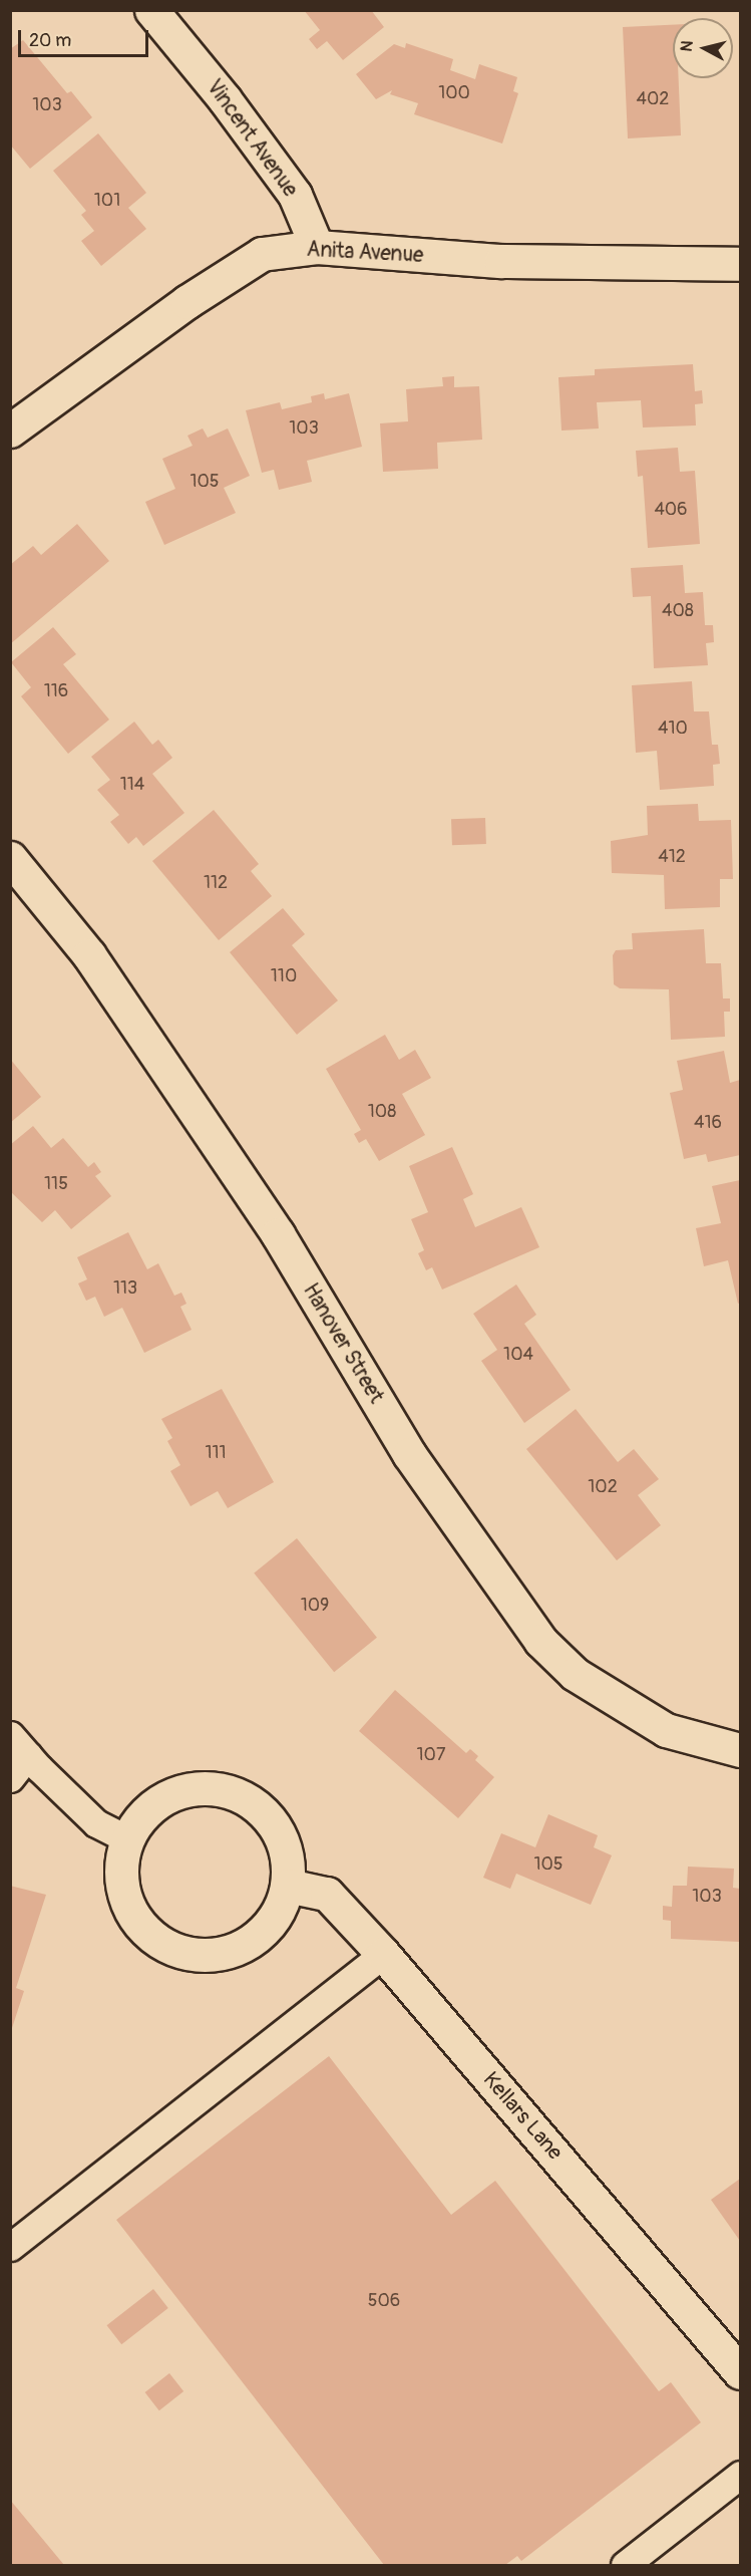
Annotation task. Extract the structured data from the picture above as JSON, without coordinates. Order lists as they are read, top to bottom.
{
  "streets": {
    "street": [
      "Vincent Avenue",
      "Anita Avenue",
      "Hanover Street",
      "Kellars Lane"
    ]
  },
  "crossings": [
    ["Vincent Avenue", "Anita Avenue"]
  ],
  "house_numbers": [
    "100",
    "402",
    "103",
    "101",
    "103",
    "105",
    "406",
    "408",
    "116",
    "410",
    "114",
    "412",
    "112",
    "110",
    "108",
    "416",
    "115",
    "113",
    "104",
    "111",
    "102",
    "109",
    "107",
    "105",
    "103",
    "506"
  ],
  "scale_bar": "20 m",
  "north": "left"
}
